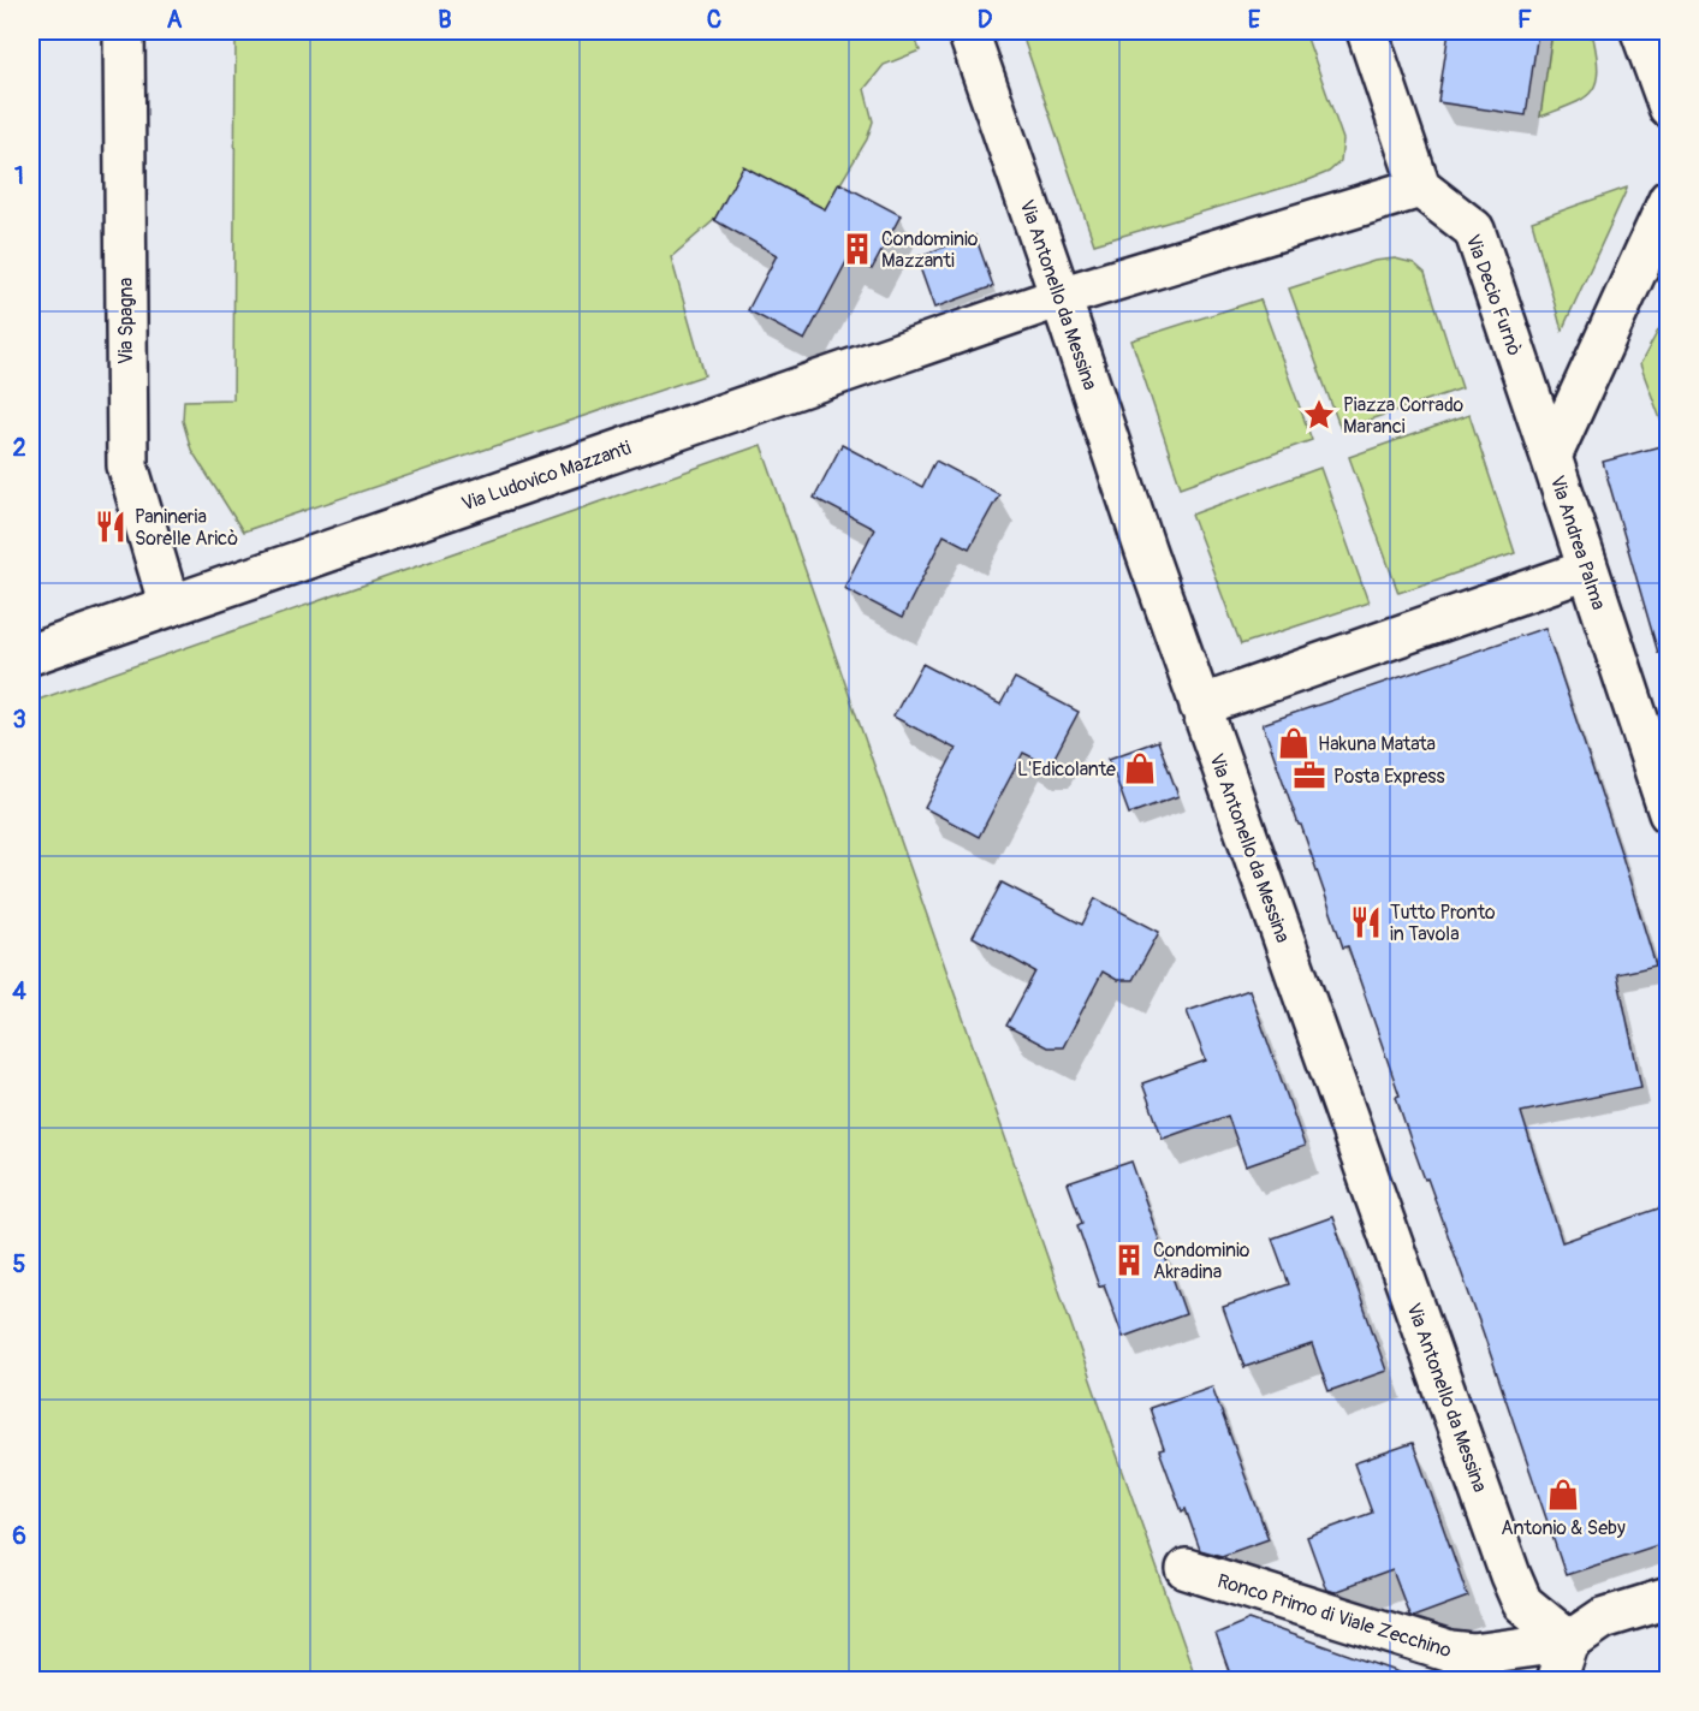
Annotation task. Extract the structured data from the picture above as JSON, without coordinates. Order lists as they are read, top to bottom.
{
  "streets": {
    "street": [
      "Via Antonello da Messina",
      "Via Decio Furnò",
      "Via Spagna",
      "Via Ludovico Mazzanti",
      "Via Andrea Palma",
      "Ronco Primo di Viale Zecchino"
    ]
  },
  "crossings": [
    ["Via Antonello da Messina", "Via Ludovico Mazzanti"],
    ["Via Antonello da Messina", "Ronco Primo di Viale Zecchino"],
    ["Via Decio Furnò", "Via Ludovico Mazzanti"],
    ["Via Decio Furnò", "Via Andrea Palma"],
    ["Via Spagna", "Via Ludovico Mazzanti"]
  ],
  "places": {
    "building": ["Condominio Mazzanti", "Condominio Akradina"],
    "place": ["Piazza Corrado Maranci"],
    "restaurant": ["Panineria Sorelle Aricò", "Tutto Pronto in Tavola"],
    "shop": ["Hakuna Matata", "L'Edicolante", "Antonio & Seby"],
    "office": ["Posta Express"]
  },
  "grid": {
    "columns": [
      "A",
      "B",
      "C",
      "D",
      "E",
      "F"
    ],
    "rows": [
      "1",
      "2",
      "3",
      "4",
      "5",
      "6"
    ]
  }
}
